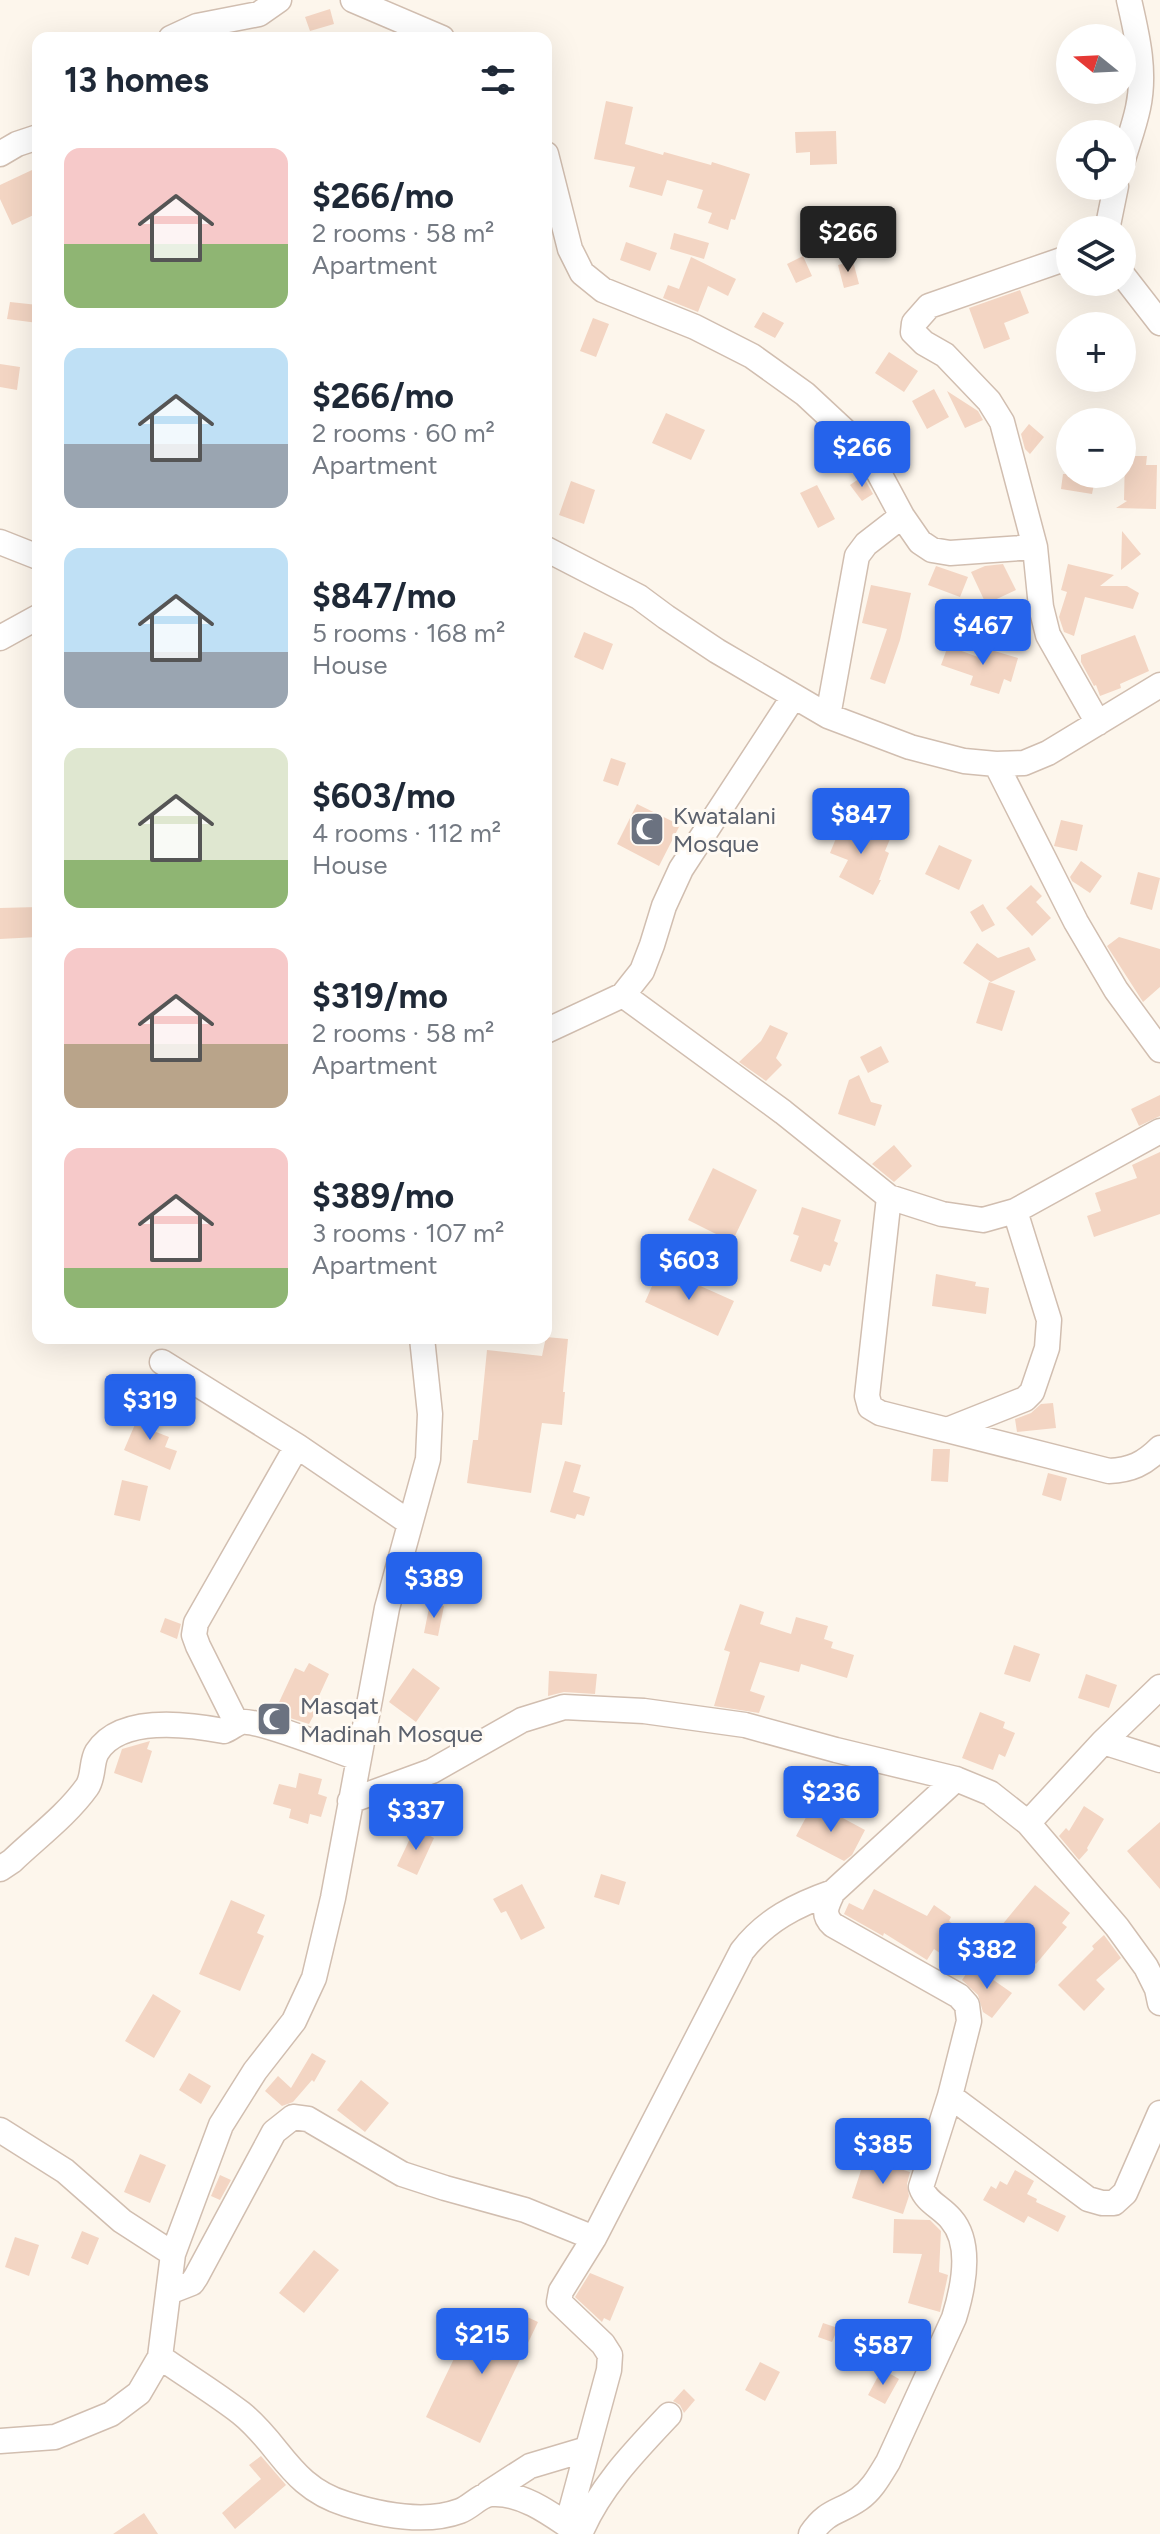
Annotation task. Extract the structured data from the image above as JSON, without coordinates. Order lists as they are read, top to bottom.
{
  "places": {
    "mosque": ["Kwatalani Mosque", "Masqat Madinah Mosque"]
  },
  "north": "left",
  "page": {
    "map_buttons": ["+", "−"],
    "heading": "13 homes",
    "list": [
      {
        "name": "$266/mo",
        "note": "2 rooms · 58 m² · Apartment"
      },
      {
        "name": "$266/mo",
        "note": "2 rooms · 60 m² · Apartment"
      },
      {
        "name": "$847/mo",
        "note": "5 rooms · 168 m² · House"
      },
      {
        "name": "$603/mo",
        "note": "4 rooms · 112 m² · House"
      },
      {
        "name": "$319/mo",
        "note": "2 rooms · 58 m² · Apartment"
      },
      {
        "name": "$389/mo",
        "note": "3 rooms · 107 m² · Apartment"
      }
    ],
    "price": [
      "$266",
      "$266",
      "$467",
      "$847",
      "$603",
      "$319",
      "$389",
      "$236",
      "$337",
      "$382",
      "$385",
      "$215",
      "$587"
    ]
  }
}
